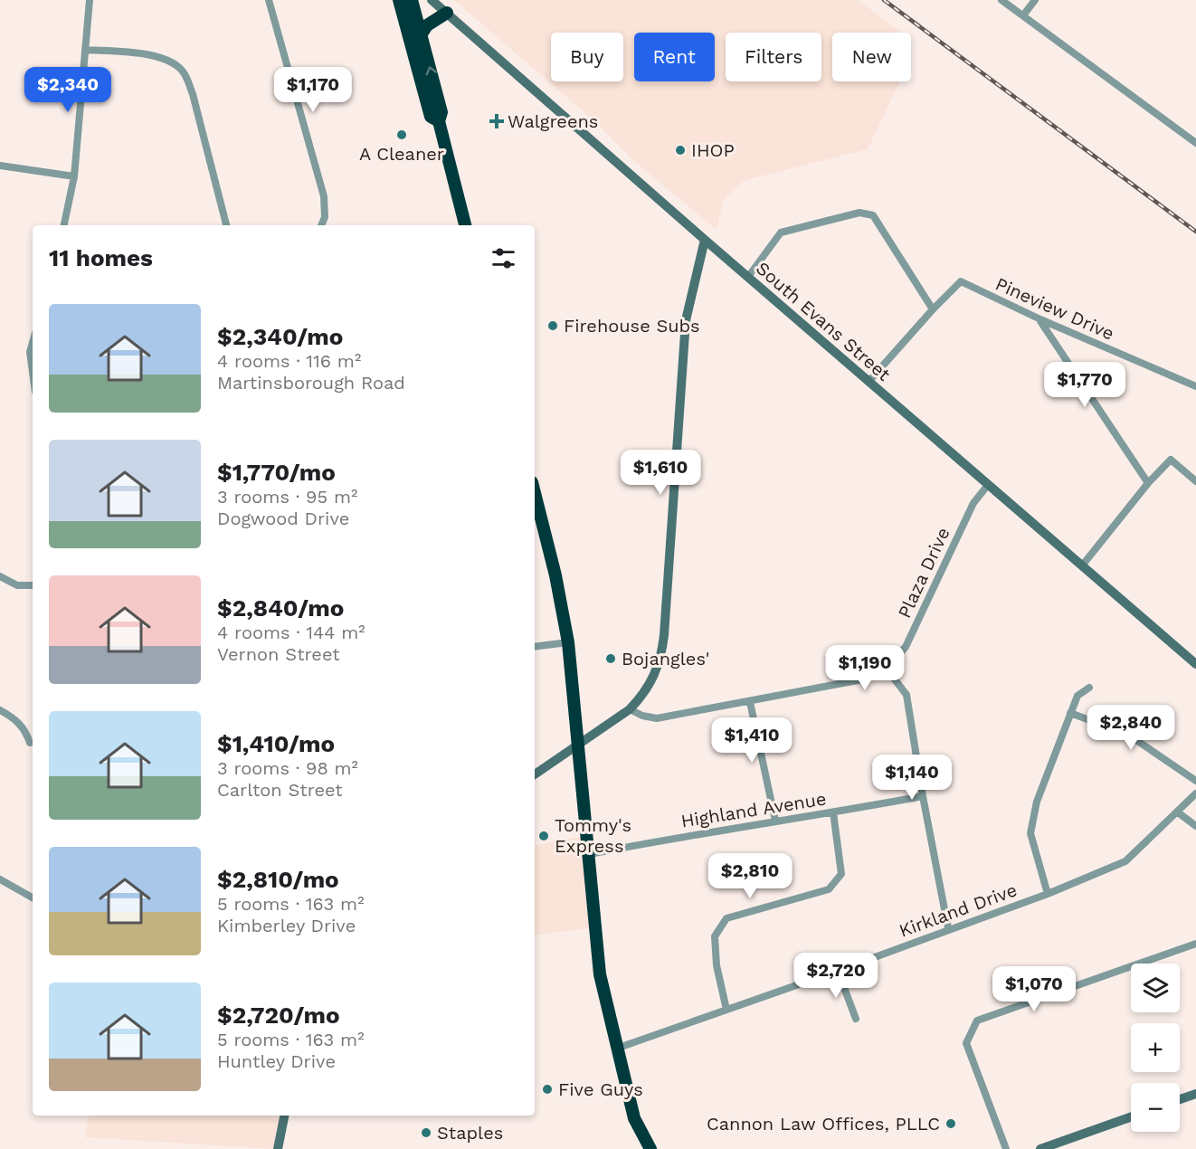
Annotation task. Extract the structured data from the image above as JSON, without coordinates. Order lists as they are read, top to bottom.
{
  "streets": {
    "main road": ["South Evans Street"],
    "street": [
      "Pineview Drive",
      "Plaza Drive",
      "Highland Avenue",
      "Kirkland Drive"
    ]
  },
  "crossings": [
    ["South Evans Street", "Plaza Drive"]
  ],
  "places": {
    "health": ["Walgreens"],
    "other": [
      "A Cleaner",
      "IHOP",
      "Firehouse Subs",
      "Bojangles'",
      "Tommy's Express",
      "Five Guys",
      "Cannon Law Offices, PLLC",
      "Staples"
    ]
  },
  "page": {
    "chip": [
      "Buy",
      "Rent",
      "Filters",
      "New"
    ],
    "price": [
      "$2,340",
      "$1,170",
      "$1,770",
      "$1,610",
      "$1,190",
      "$2,840",
      "$1,410",
      "$1,140",
      "$2,810",
      "$2,720",
      "$1,070"
    ],
    "heading": "11 homes",
    "list": [
      {
        "name": "$2,340/mo",
        "note": "4 rooms · 116 m² · Martinsborough Road"
      },
      {
        "name": "$1,770/mo",
        "note": "3 rooms · 95 m² · Dogwood Drive"
      },
      {
        "name": "$2,840/mo",
        "note": "4 rooms · 144 m² · Vernon Street"
      },
      {
        "name": "$1,410/mo",
        "note": "3 rooms · 98 m² · Carlton Street"
      },
      {
        "name": "$2,810/mo",
        "note": "5 rooms · 163 m² · Kimberley Drive"
      },
      {
        "name": "$2,720/mo",
        "note": "5 rooms · 163 m² · Huntley Drive"
      }
    ],
    "map_buttons": ["+", "−"]
  }
}
